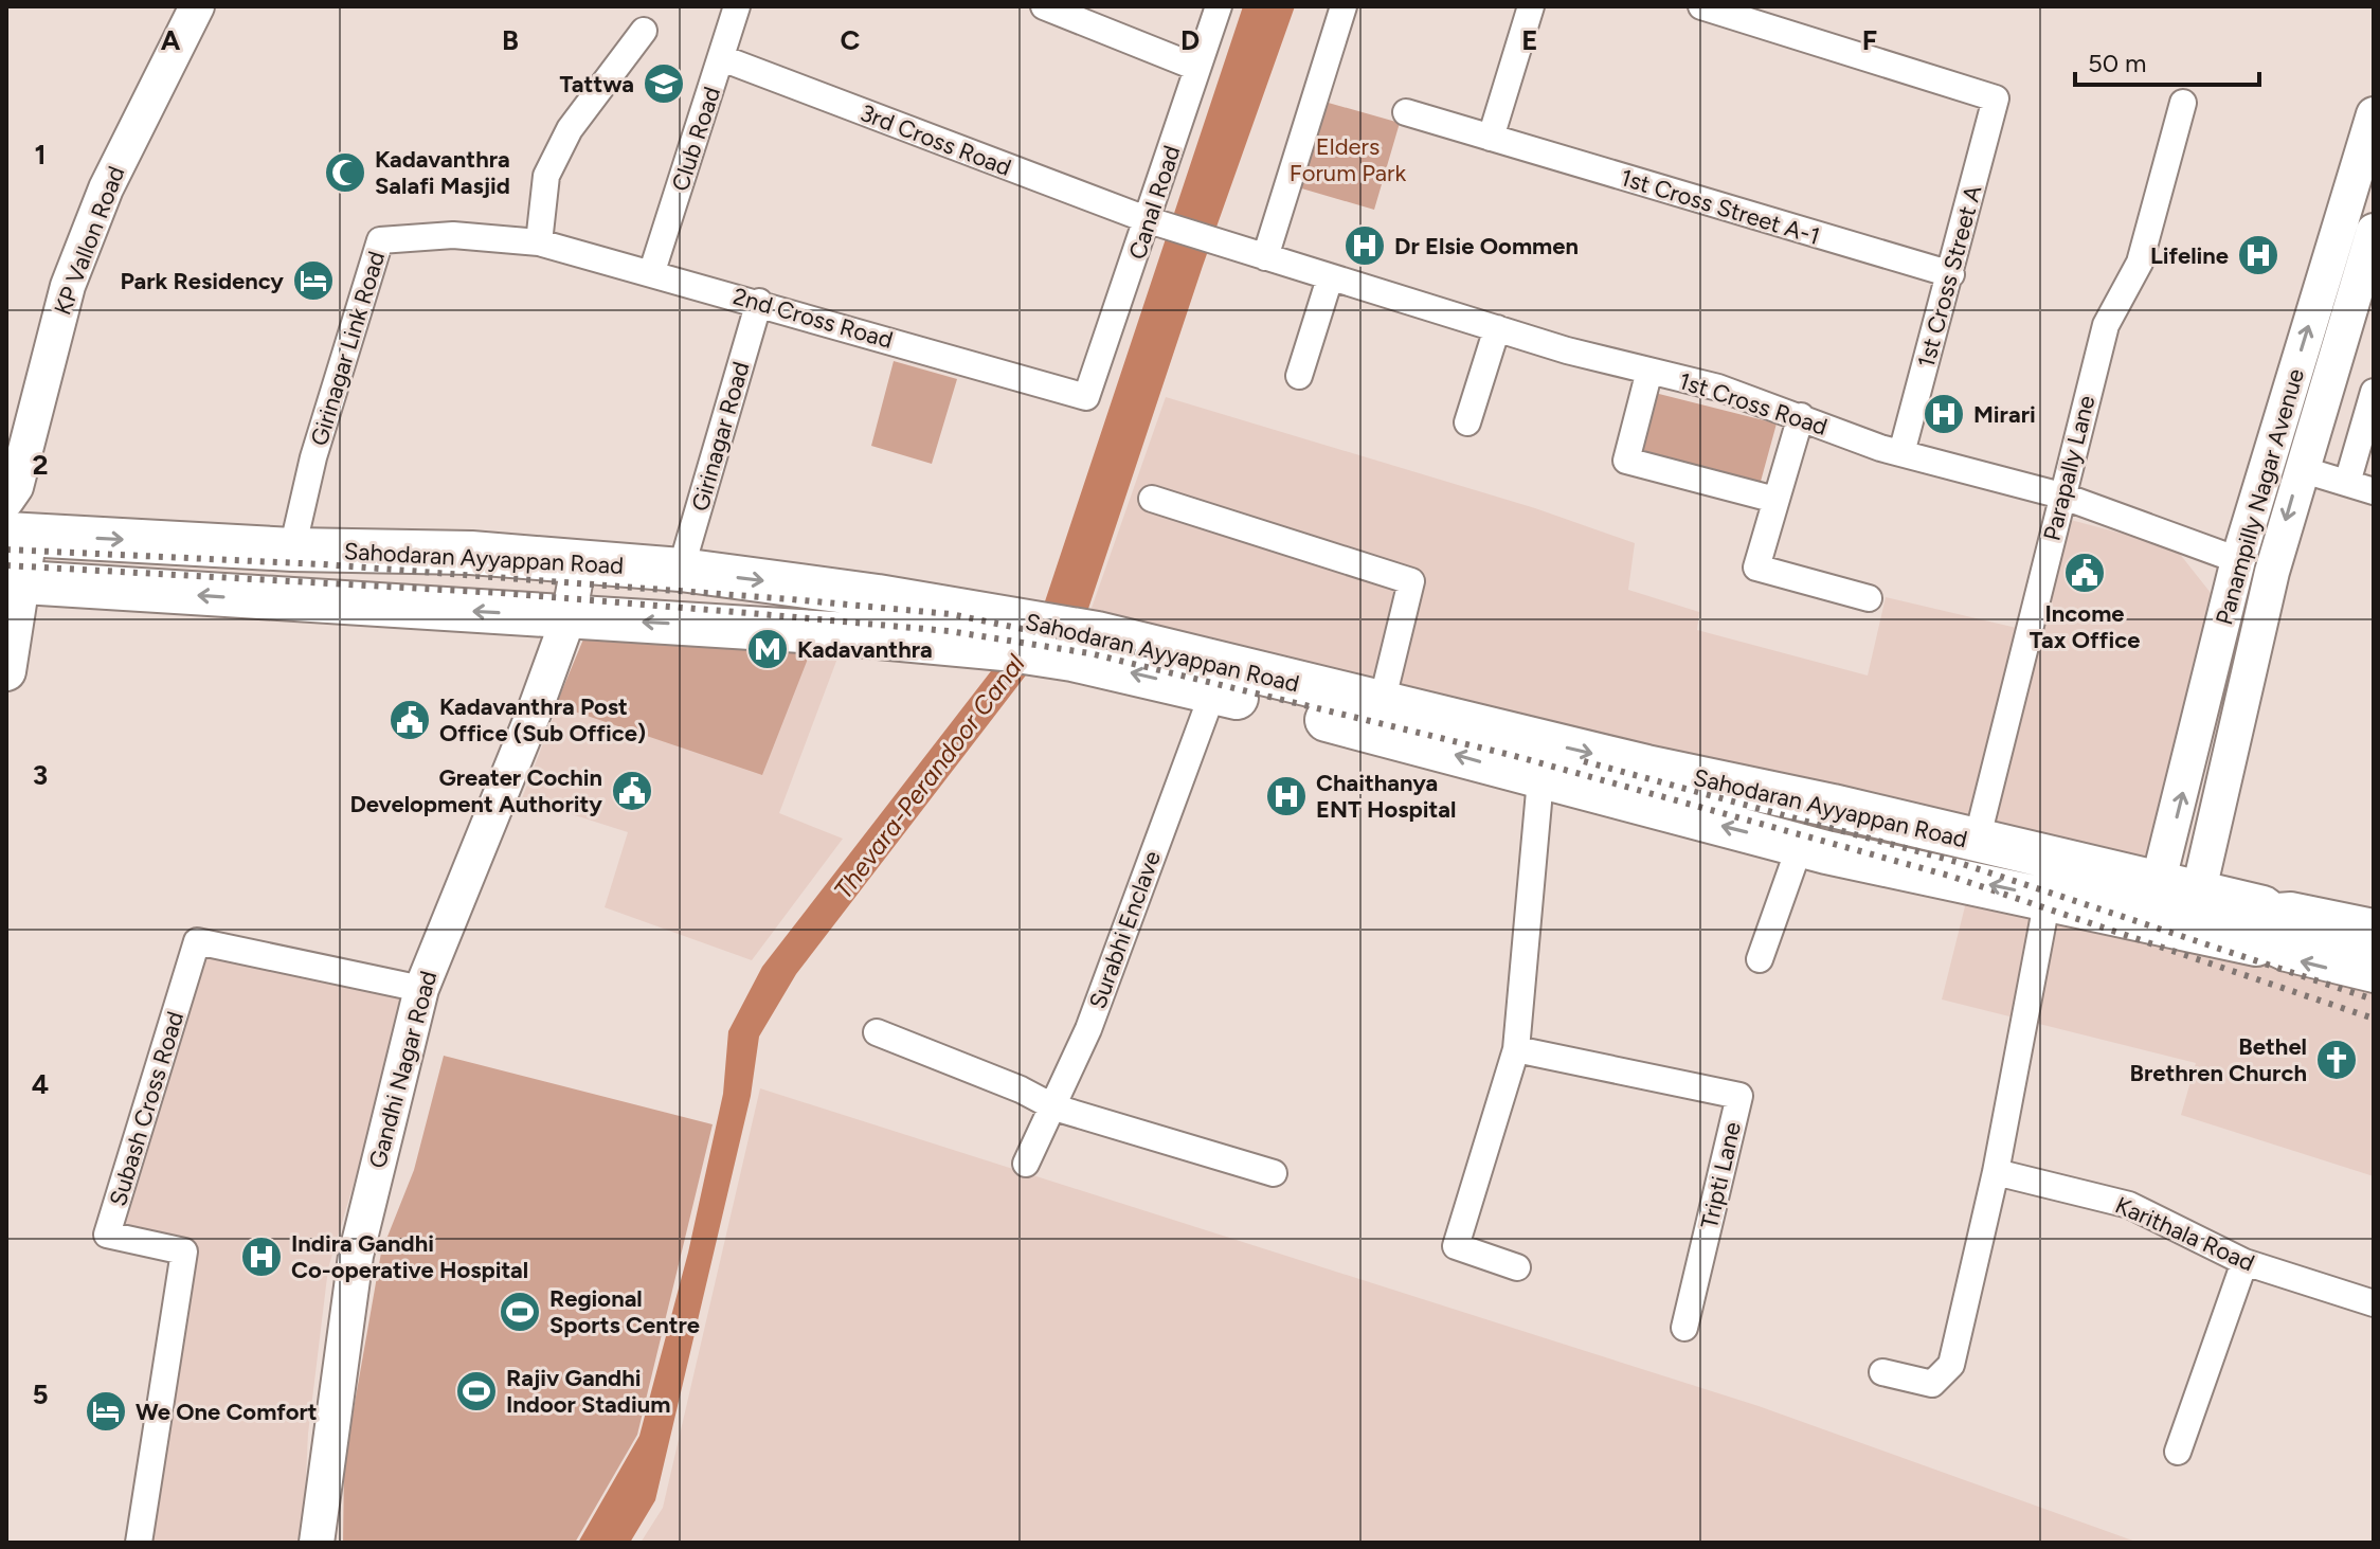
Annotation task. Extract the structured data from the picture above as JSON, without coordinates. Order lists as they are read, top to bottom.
{
  "streets": {
    "main road": ["Sahodaran Ayyappan Road"],
    "street": [
      "Club Road",
      "3rd Cross Road",
      "Canal Road",
      "1st Cross Street A-1",
      "KP Vallon Road",
      "1st Cross Street A",
      "2nd Cross Road",
      "Girinagar Link Road",
      "1st Cross Road",
      "Girinagar Road",
      "Parapally Lane",
      "Panampilly Nagar Avenue",
      "Surabhi Enclave",
      "Gandhi Nagar Road",
      "Subash Cross Road",
      "Tripti Lane",
      "Karithala Road"
    ]
  },
  "crossings": [
    ["Club Road", "3rd Cross Road"],
    ["Club Road", "2nd Cross Road"],
    ["3rd Cross Road", "Canal Road"],
    ["3rd Cross Road", "1st Cross Road"],
    ["Canal Road", "2nd Cross Road"],
    ["1st Cross Street A-1", "1st Cross Street A"],
    ["KP Vallon Road", "Sahodaran Ayyappan Road"],
    ["1st Cross Street A", "1st Cross Road"],
    ["2nd Cross Road", "Girinagar Link Road"],
    ["2nd Cross Road", "Girinagar Road"],
    ["Girinagar Link Road", "Sahodaran Ayyappan Road"],
    ["1st Cross Road", "Parapally Lane"],
    ["1st Cross Road", "Panampilly Nagar Avenue"],
    ["Girinagar Road", "Sahodaran Ayyappan Road"],
    ["Parapally Lane", "Sahodaran Ayyappan Road"],
    ["Panampilly Nagar Avenue", "Sahodaran Ayyappan Road"],
    ["Sahodaran Ayyappan Road", "Surabhi Enclave"],
    ["Sahodaran Ayyappan Road", "Gandhi Nagar Road"],
    ["Gandhi Nagar Road", "Subash Cross Road"]
  ],
  "water": ["Thevara-Perandoor Canal"],
  "parks": ["Elders Forum Park"],
  "places": {
    "school or university": ["Tattwa"],
    "mosque": ["Kadavanthra Salafi Masjid"],
    "hospital": [
      "Dr Elsie Oommen",
      "Lifeline",
      "Mirari",
      "Chaithanya ENT Hospital",
      "Indira Gandhi Co-operative Hospital"
    ],
    "hotel": ["Park Residency", "We One Comfort"],
    "public building": ["Income Tax Office", "Kadavanthra Post Office (Sub Office)", "Greater Cochin Development Authority"],
    "metro station": ["Kadavanthra"],
    "church": ["Bethel Brethren Church"],
    "sports": ["Regional Sports Centre", "Rajiv Gandhi Indoor Stadium"]
  },
  "scale_bar": "50 m",
  "grid": {
    "columns": [
      "A",
      "B",
      "C",
      "D",
      "E",
      "F"
    ],
    "rows": [
      "1",
      "2",
      "3",
      "4",
      "5"
    ]
  }
}
